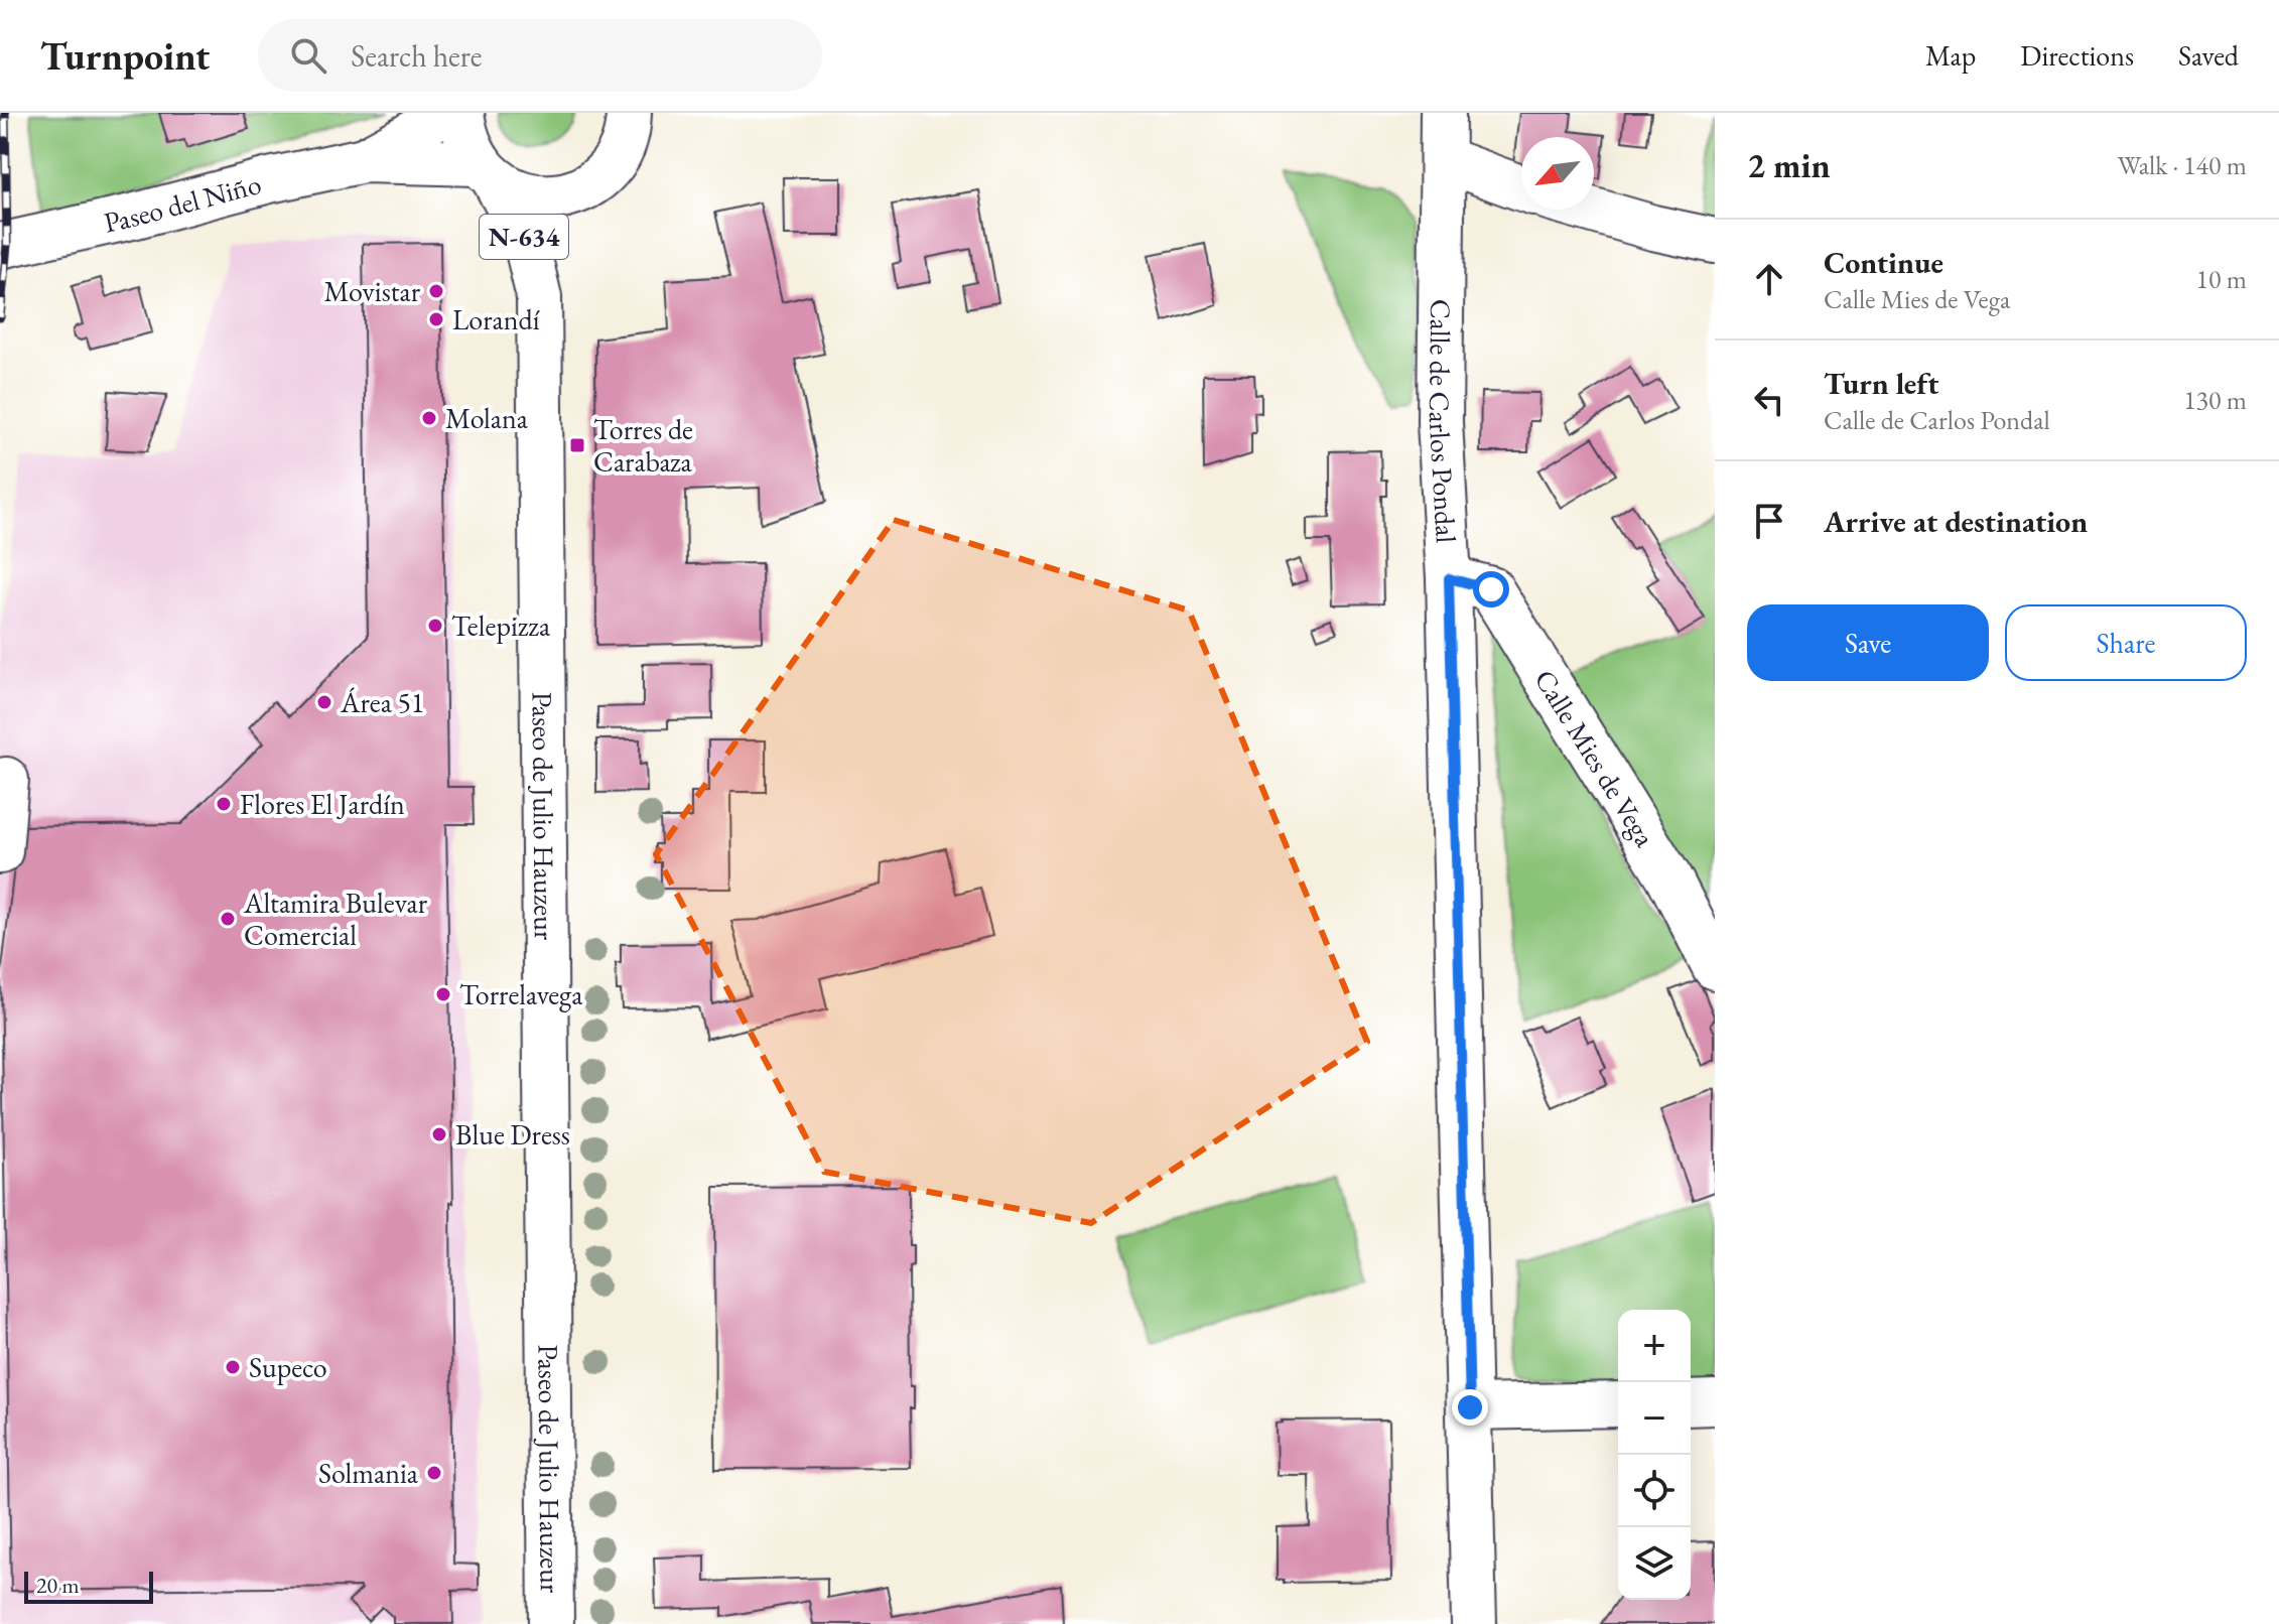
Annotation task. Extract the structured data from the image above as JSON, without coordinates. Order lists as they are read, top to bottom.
{
  "streets": {
    "main road": [
      "Paseo del Niño",
      "N-634",
      "Calle de Carlos Pondal",
      "Calle Mies de Vega",
      "Paseo de Julio Hauzeur"
    ]
  },
  "crossings": [
    ["Paseo del Niño", "N-634"],
    ["Paseo del Niño", "Paseo de Julio Hauzeur"],
    ["N-634", "Paseo de Julio Hauzeur"],
    ["Calle de Carlos Pondal", "Calle Mies de Vega"]
  ],
  "places": {
    "other": [
      "Movistar",
      "Lorandí",
      "Molana",
      "Telepizza",
      "Área 51",
      "Flores El Jardín",
      "Altamira Bulevar Comercial",
      "Torrelavega",
      "Blue Dress",
      "Supeco",
      "Solmania"
    ],
    "transit": ["Torres de Carabaza"]
  },
  "scale_bar": "20 m",
  "north": "bottom left",
  "page": {
    "header": "Turnpoint",
    "search": "Search here",
    "nav": ["Map", "Directions", "Saved"],
    "heading": ["2 min", "Walk · 140 m"],
    "list": [
      ["Continue", "Calle Mies de Vega", "10 m"],
      ["Turn left", "Calle de Carlos Pondal", "130 m"],
      "Arrive at destination"
    ],
    "buttons": ["Save", "Share"],
    "map_buttons": ["+", "−"],
    "scale": "20 m"
  }
}
